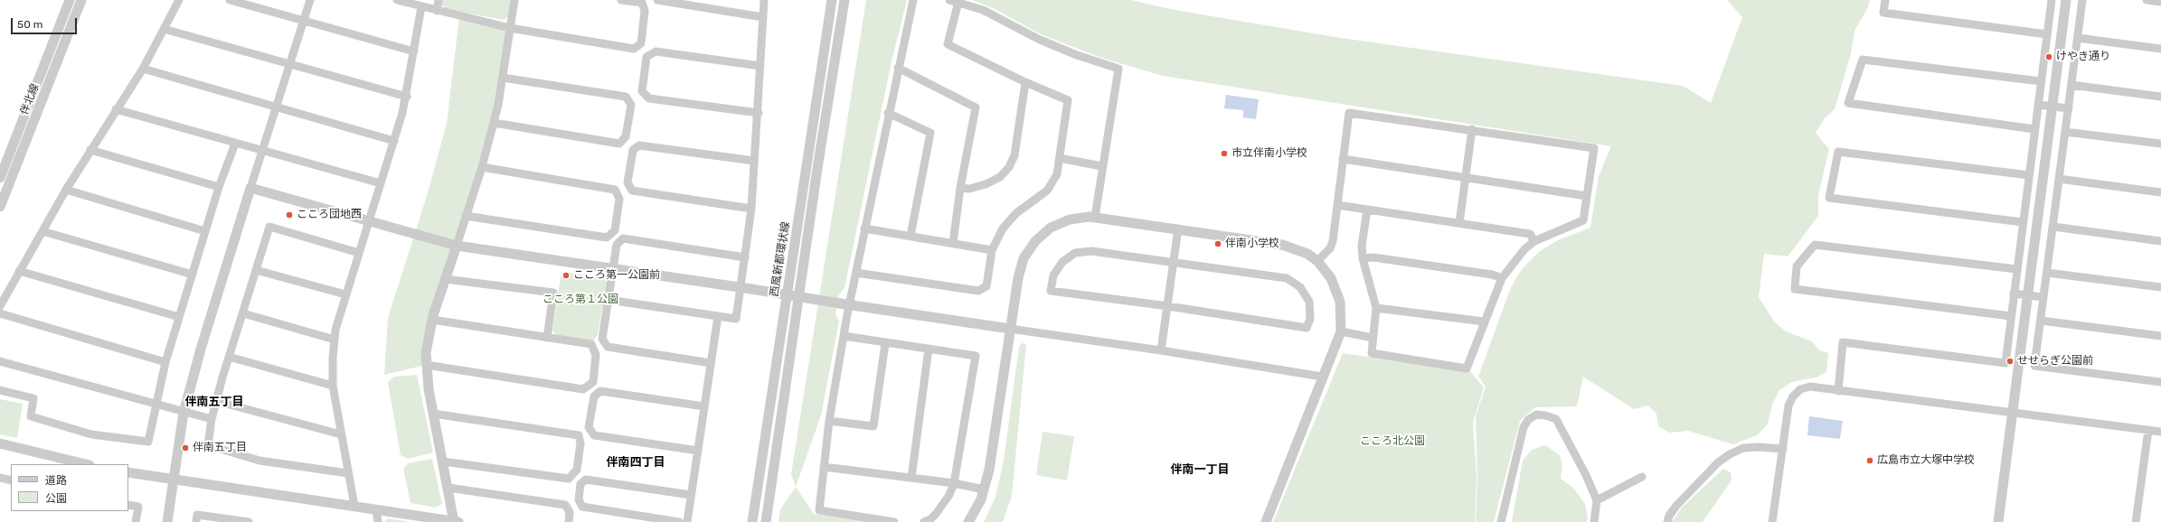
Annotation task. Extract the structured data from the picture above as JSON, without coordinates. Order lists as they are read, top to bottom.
{
  "streets": {
    "street": ["伴北線", "西風新都環状線"]
  },
  "districts": ["伴南五丁目", "伴南四丁目", "伴南一丁目"],
  "parks": ["こころ第１公園", "こころ北公園"],
  "places": [
    "けやき通り",
    "市立伴南小学校",
    "こころ団地西",
    "伴南小学校",
    "こころ第一公園前",
    "せせらぎ公園前",
    "伴南五丁目",
    "広島市立大塚中学校"
  ],
  "legend": ["道路", "公園"],
  "scale_bar": "50 m"
}
